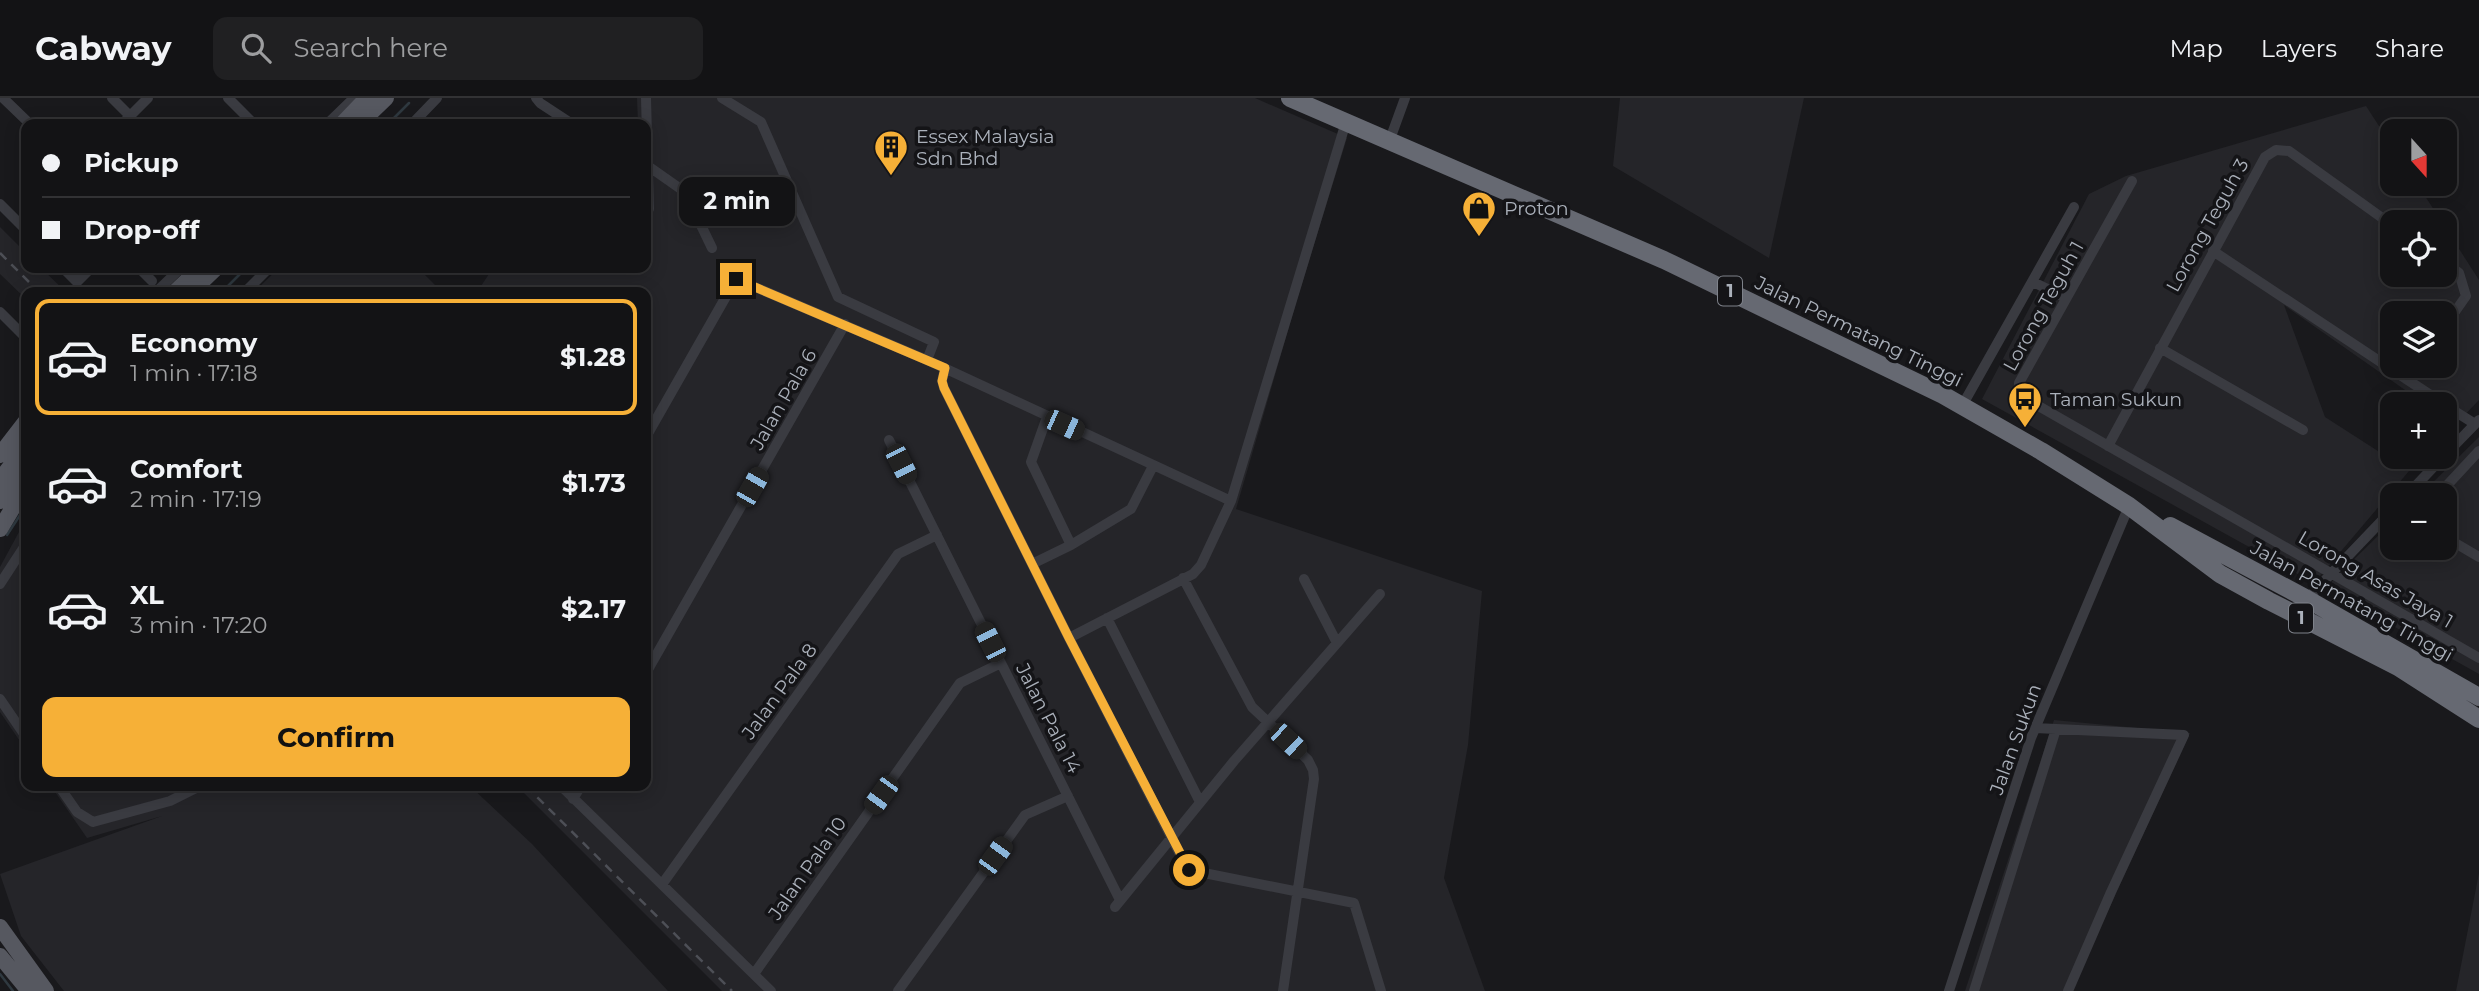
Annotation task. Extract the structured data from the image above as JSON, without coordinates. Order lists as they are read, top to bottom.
{
  "streets": {
    "highway": ["1", "Jalan Permatang Tinggi"],
    "street": [
      "Lorong Teguh 3",
      "Lorong Teguh 1",
      "Jalan Pala 6",
      "Lorong Asas Jaya 1",
      "Jalan Pala 8",
      "Jalan Pala 14",
      "Jalan Sukun",
      "Jalan Pala 10"
    ]
  },
  "crossings": [
    ["Lorong Teguh 3", "Lorong Teguh 1"],
    ["Lorong Teguh 1", "Lorong Asas Jaya 1"],
    ["Jalan Permatang Tinggi", "Jalan Sukun"],
    ["Jalan Pala 8", "Jalan Pala 14"],
    ["Jalan Pala 14", "Jalan Pala 10"]
  ],
  "places": {
    "building": ["Essex Malaysia Sdn Bhd"],
    "shop": ["Proton"],
    "bus stop": ["Taman Sukun"]
  },
  "north": "bottom",
  "page": {
    "header": "Cabway",
    "search": "Search here",
    "nav": ["Map", "Layers", "Share"],
    "map_buttons": ["+", "−"],
    "banner": ["Pickup", "Drop-off"],
    "bubble": "2 min",
    "list": [
      {
        "name": "Economy",
        "note": "1 min · 17:18",
        "value": "$1.28"
      },
      {
        "name": "Comfort",
        "note": "2 min · 17:19",
        "value": "$1.73"
      },
      {
        "name": "XL",
        "note": "3 min · 17:20",
        "value": "$2.17"
      }
    ],
    "buttons": "Confirm"
  }
}
